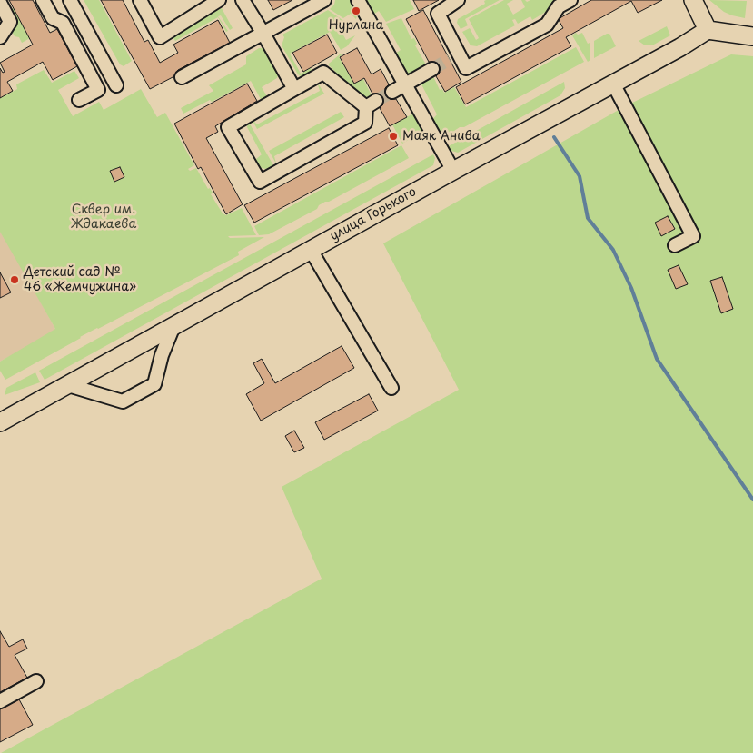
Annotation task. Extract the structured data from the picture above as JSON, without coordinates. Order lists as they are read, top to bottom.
{
  "streets": {
    "main road": ["улица Горького"]
  },
  "parks": ["Сквер им. Ждакаева"],
  "places": ["Нурлана", "Маяк Анива", "Детский сад № 46 «Жемчужина»"]
}
